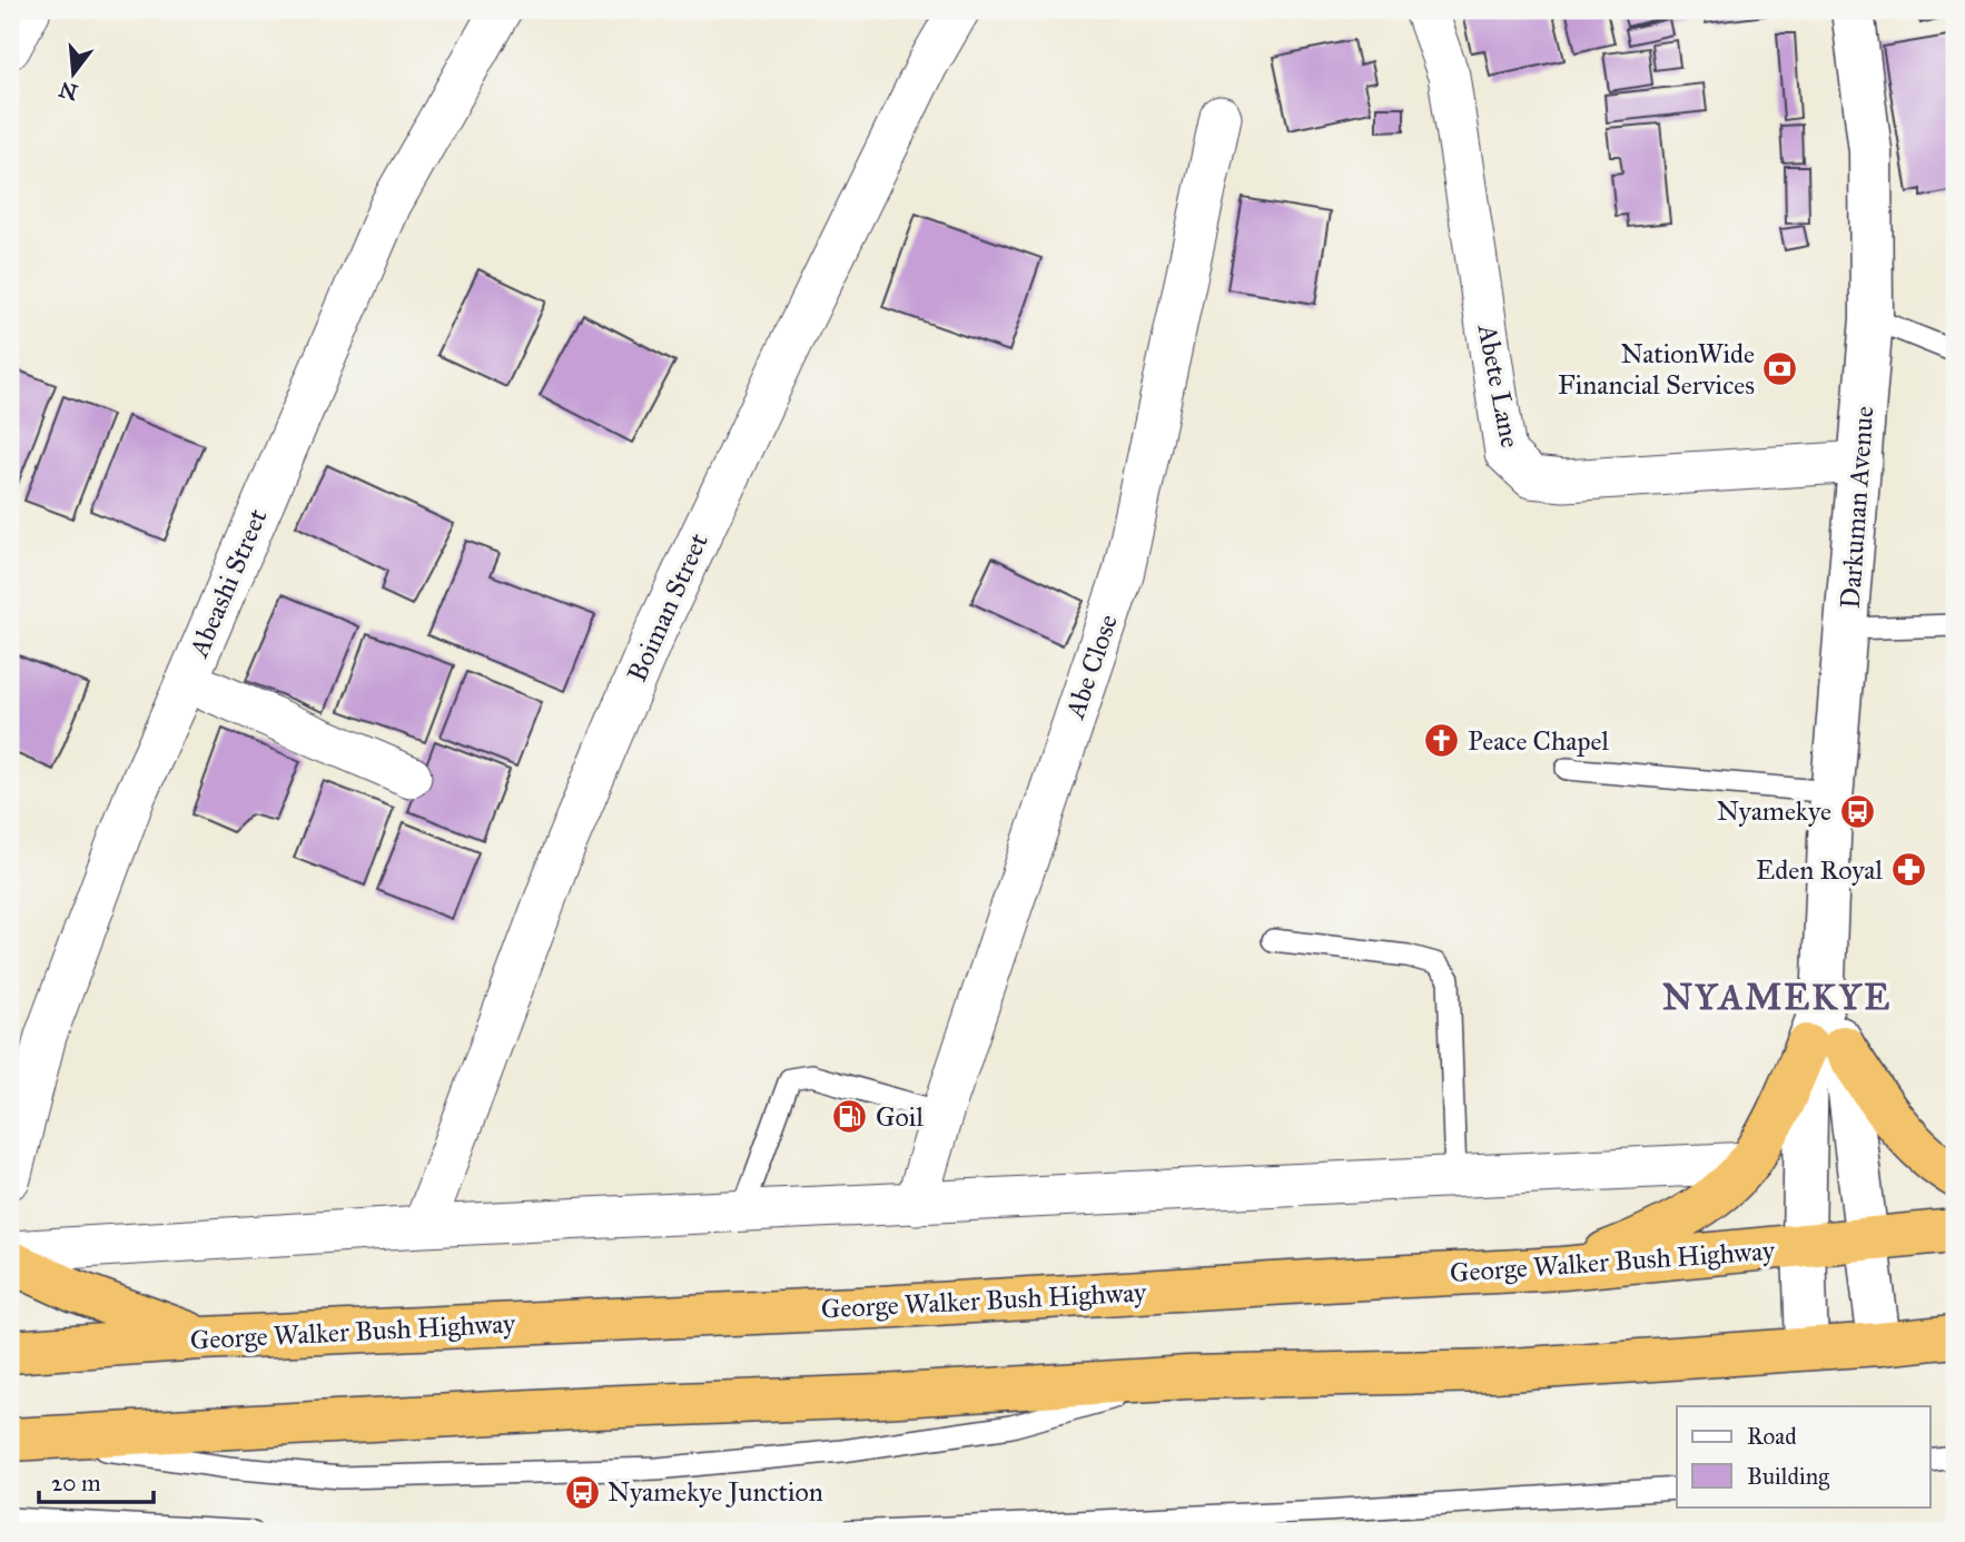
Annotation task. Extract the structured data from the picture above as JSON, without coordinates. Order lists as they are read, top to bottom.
{
  "streets": {
    "highway": ["George Walker Bush Highway"],
    "street": [
      "Abete Lane",
      "Darkuman Avenue",
      "Abeashi Street",
      "Boiman Street",
      "Abe Close"
    ]
  },
  "crossings": [
    ["Abete Lane", "Darkuman Avenue"],
    ["Darkuman Avenue", "George Walker Bush Highway"]
  ],
  "districts": ["NYAMEKYE"],
  "places": {
    "bank": ["NationWide Financial Services"],
    "church": ["Peace Chapel"],
    "bus stop": ["Nyamekye", "Nyamekye Junction"],
    "pharmacy": ["Eden Royal"],
    "fuel station": ["Goil"]
  },
  "legend": ["Road", "Building"],
  "scale_bar": "20 m",
  "north": "bottom"
}
